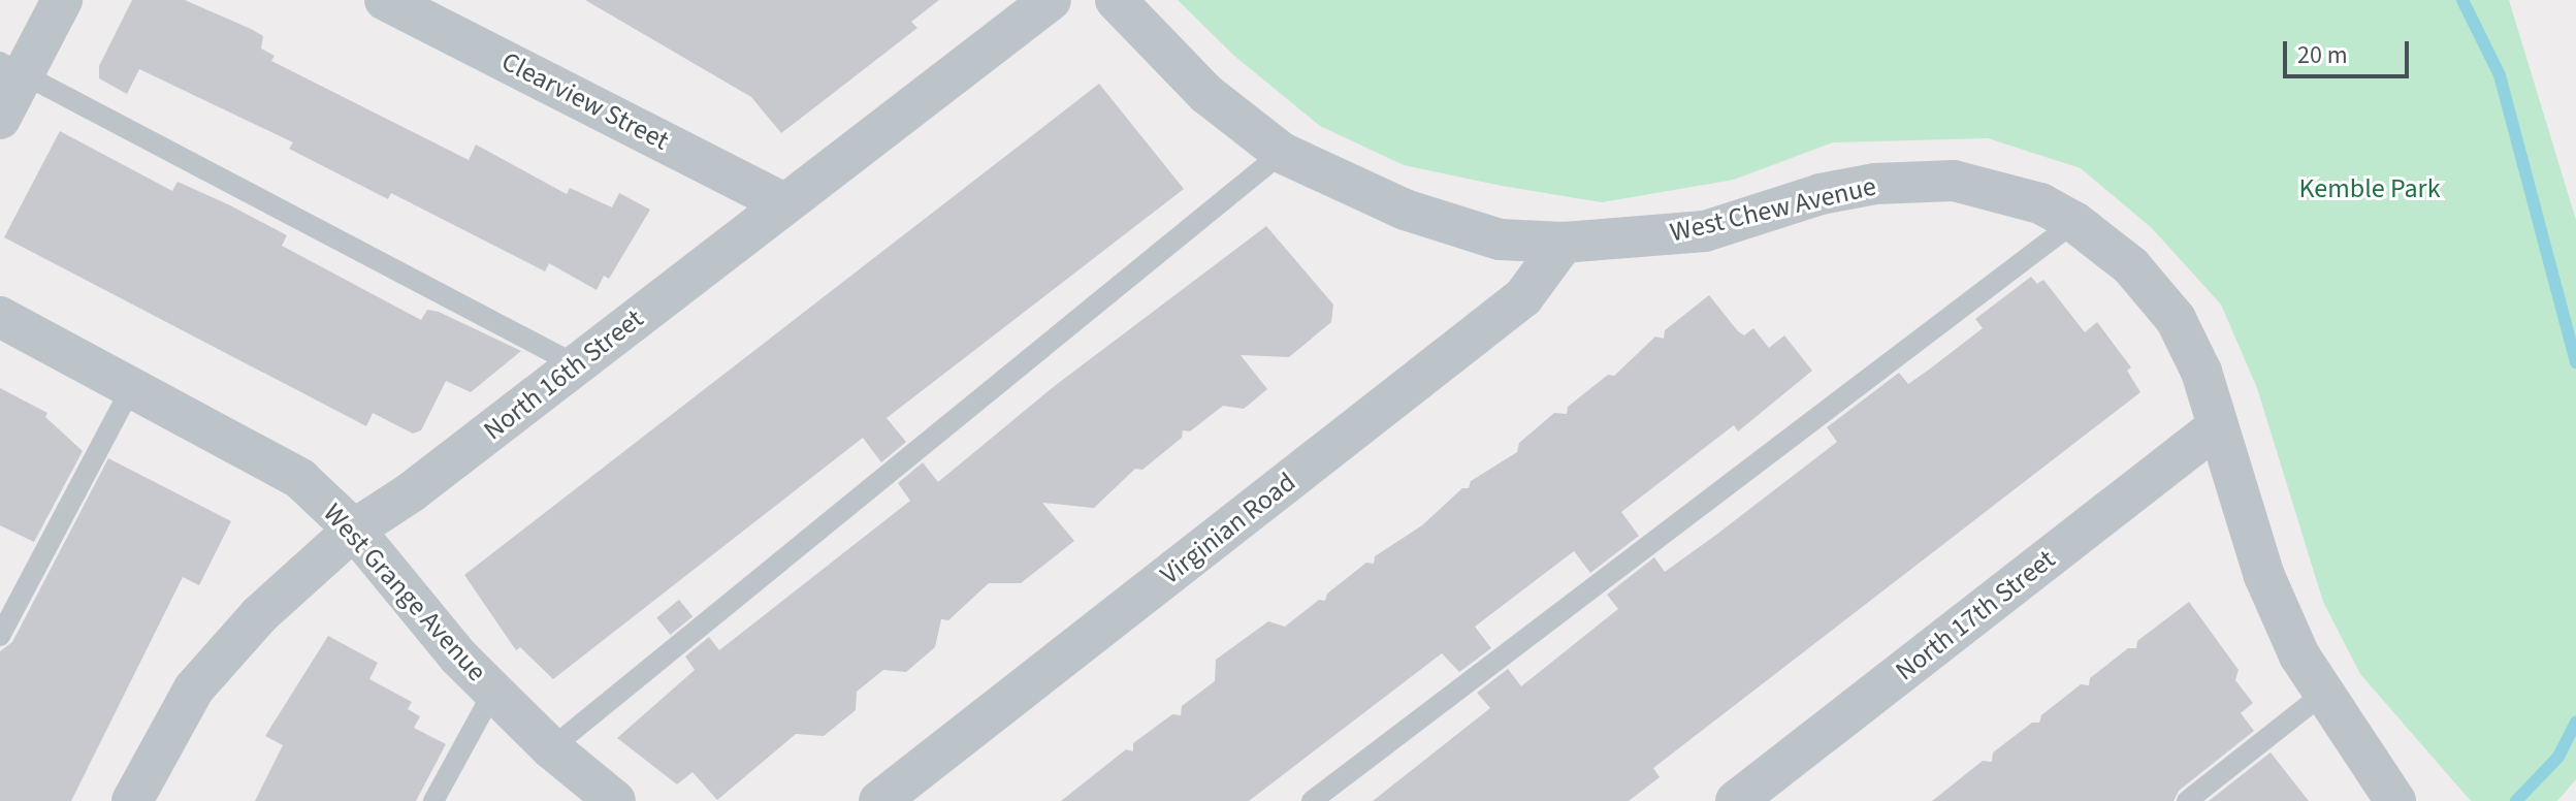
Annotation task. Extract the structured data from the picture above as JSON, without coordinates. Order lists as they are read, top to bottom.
{
  "streets": {
    "street": [
      "Clearview Street",
      "West Chew Avenue",
      "North 16th Street",
      "Virginian Road",
      "West Grange Avenue",
      "North 17th Street"
    ]
  },
  "crossings": [
    ["Clearview Street", "North 16th Street"],
    ["West Chew Avenue", "Virginian Road"],
    ["West Chew Avenue", "North 17th Street"],
    ["North 16th Street", "West Grange Avenue"]
  ],
  "parks": ["Kemble Park"],
  "scale_bar": "20 m"
}
